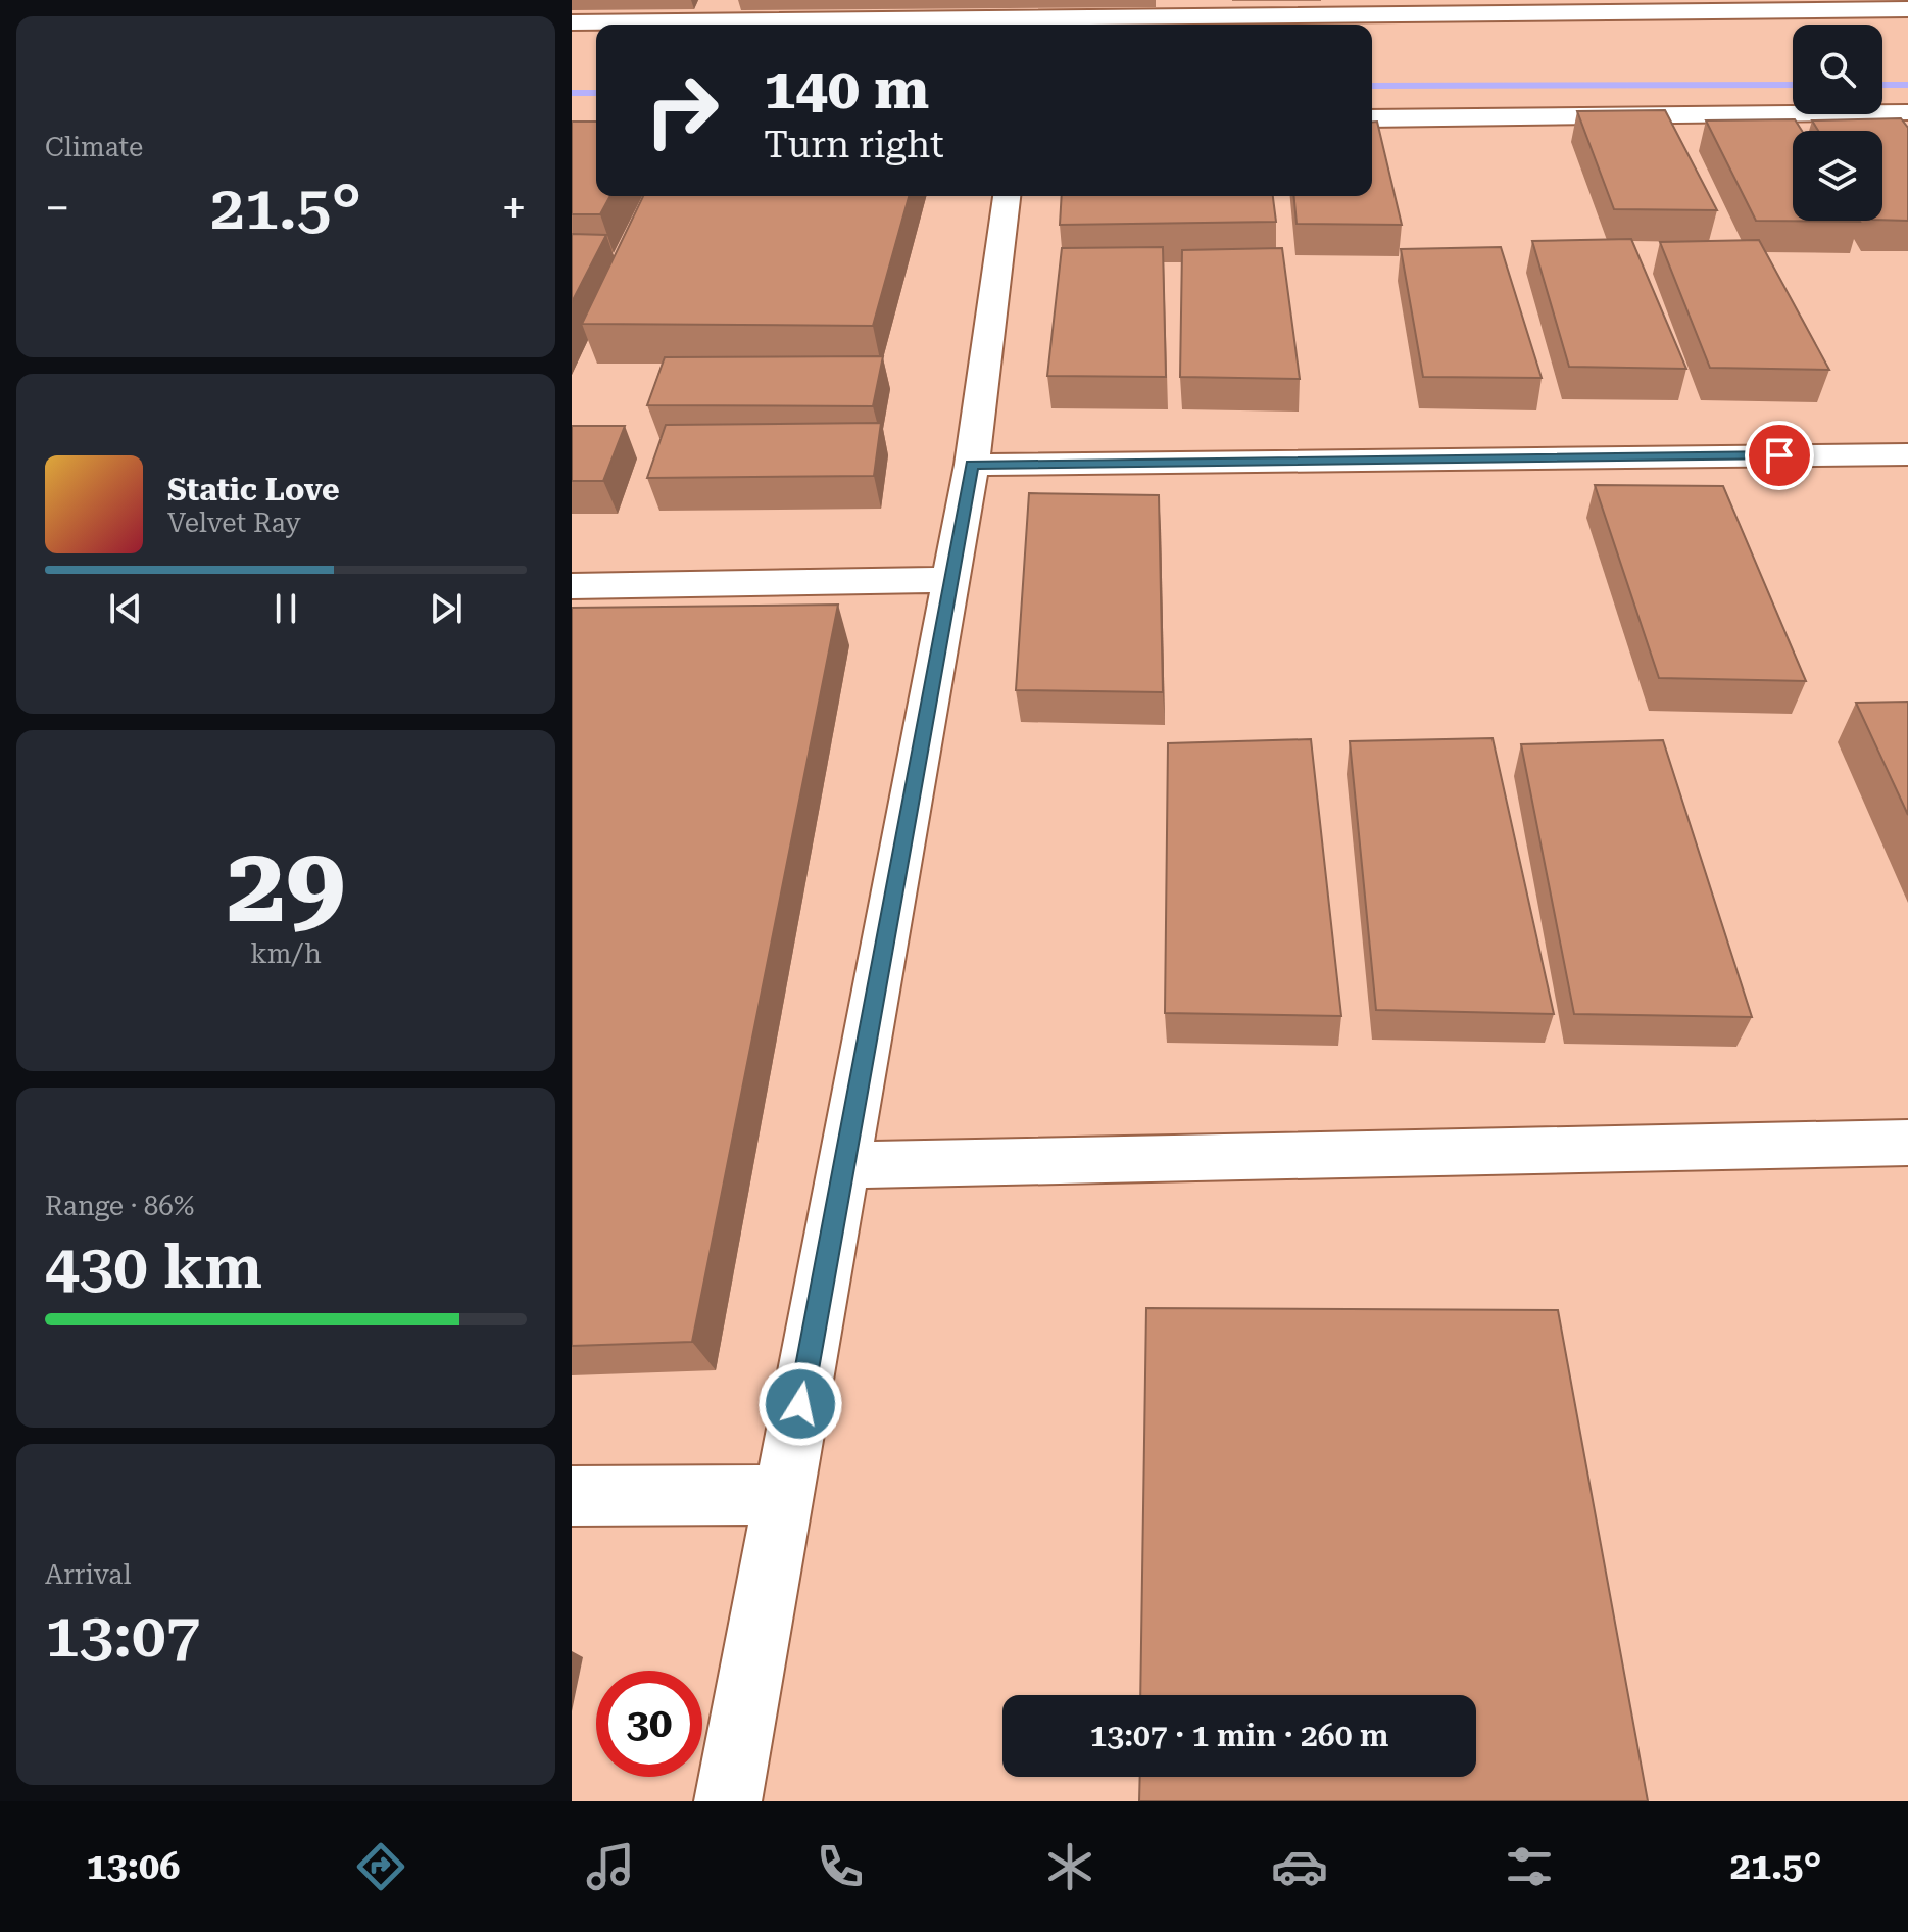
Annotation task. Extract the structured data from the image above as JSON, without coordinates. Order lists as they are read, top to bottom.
{
  "page": {
    "tile": [
      "Climate",
      ["29", "km/h"],
      ["Range · 86%", "430 km"],
      ["Arrival", "13:07"]
    ],
    "turn": ["140 m", "Turn right"],
    "heat": ["−", "21.5°", "+"],
    "song": ["Static Love", "Velvet Ray"],
    "limit": "30",
    "trip": "13:07 · 1 min · 260 m",
    "tabs": ["13:06", "21.5°"]
  }
}
